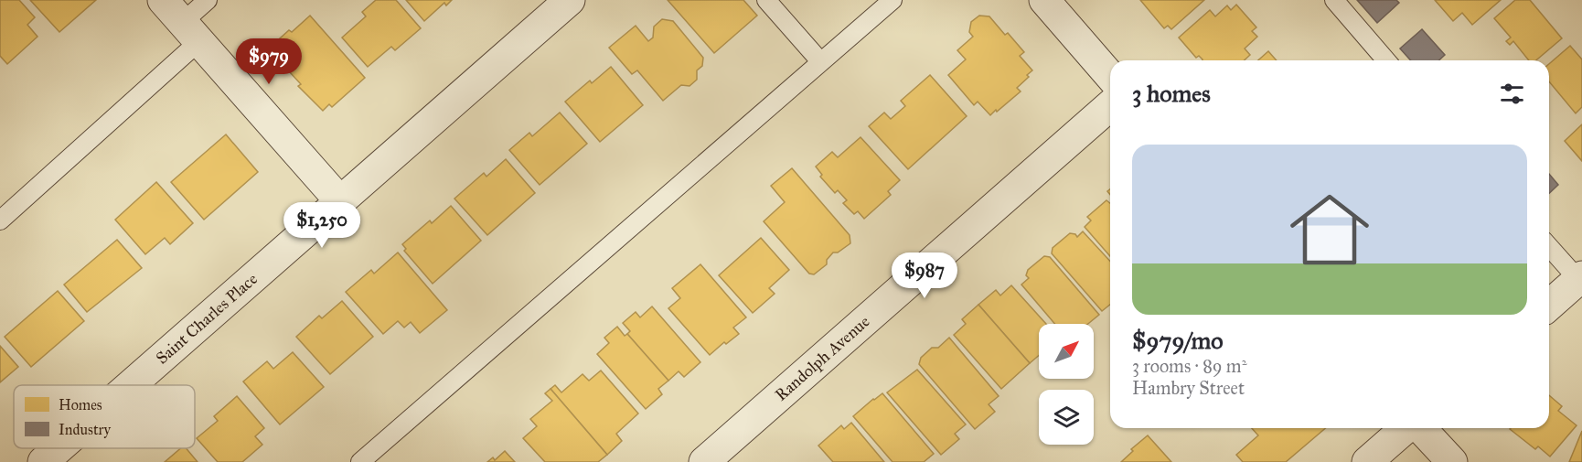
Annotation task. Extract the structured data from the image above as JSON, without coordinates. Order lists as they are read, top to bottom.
{
  "streets": {
    "street": ["Saint Charles Place", "Randolph Avenue"]
  },
  "legend": ["Homes", "Industry"],
  "north": "top right",
  "page": {
    "price": ["$979", "$1,250", "$987"],
    "heading": "3 homes",
    "list": [
      {
        "name": "$979/mo",
        "note": "3 rooms · 89 m² · Hambry Street"
      }
    ]
  }
}
